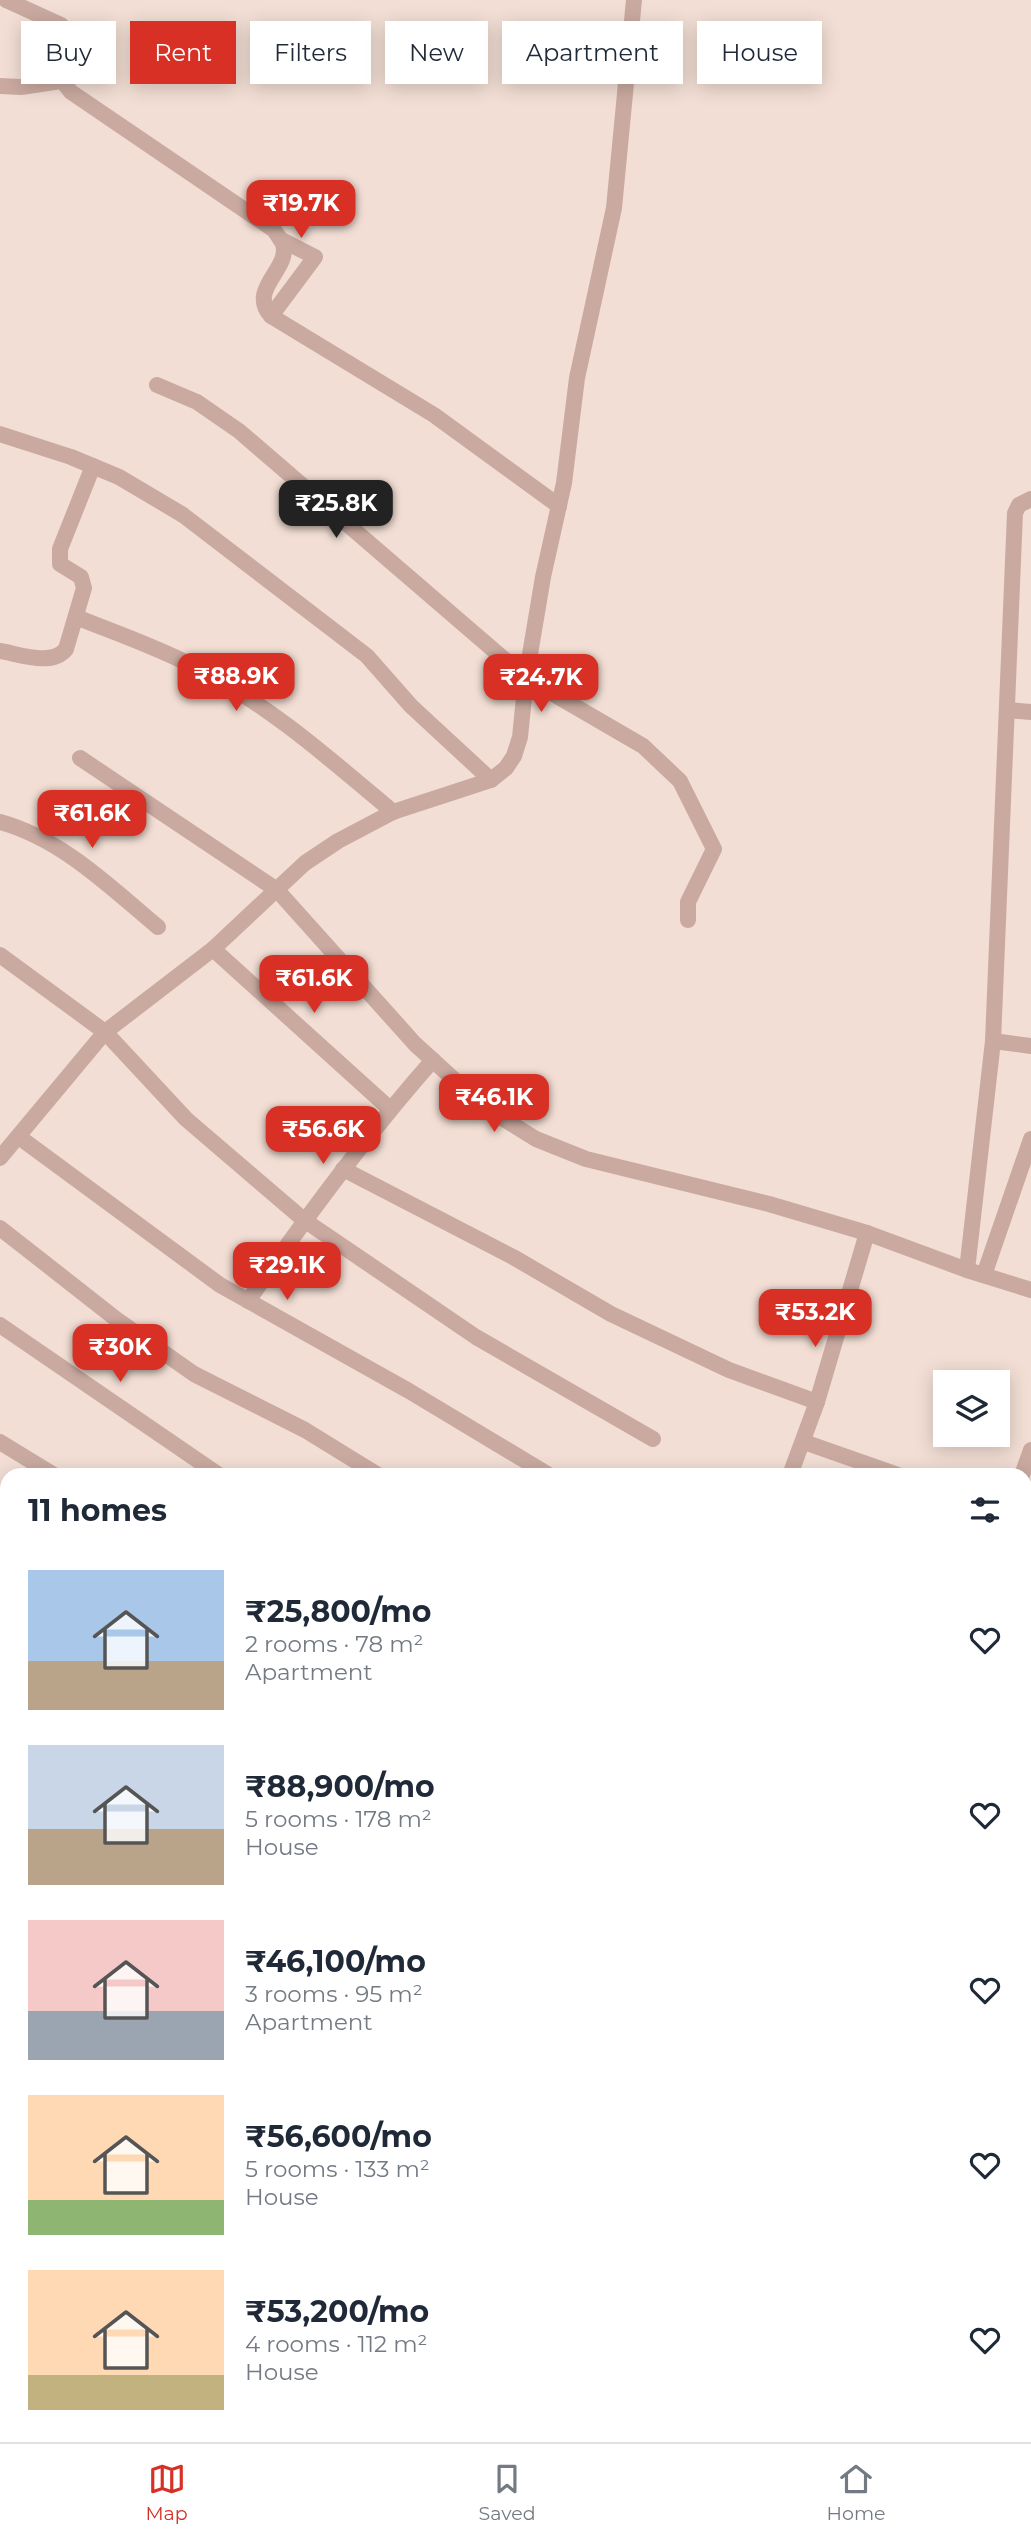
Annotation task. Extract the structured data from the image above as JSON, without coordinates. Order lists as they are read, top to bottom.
{
  "page": {
    "chip": [
      "Buy",
      "Rent",
      "Filters",
      "New",
      "Apartment",
      "House"
    ],
    "price": [
      "₹19.7K",
      "₹25.8K",
      "₹88.9K",
      "₹24.7K",
      "₹61.6K",
      "₹61.6K",
      "₹46.1K",
      "₹56.6K",
      "₹29.1K",
      "₹53.2K",
      "₹30K"
    ],
    "heading": "11 homes",
    "list": [
      {
        "name": "₹25,800/mo",
        "note": "2 rooms · 78 m² · Apartment"
      },
      {
        "name": "₹88,900/mo",
        "note": "5 rooms · 178 m² · House"
      },
      {
        "name": "₹46,100/mo",
        "note": "3 rooms · 95 m² · Apartment"
      },
      {
        "name": "₹56,600/mo",
        "note": "5 rooms · 133 m² · House"
      },
      {
        "name": "₹53,200/mo",
        "note": "4 rooms · 112 m² · House"
      }
    ],
    "tabs": ["Map", "Saved", "Home"]
  }
}
